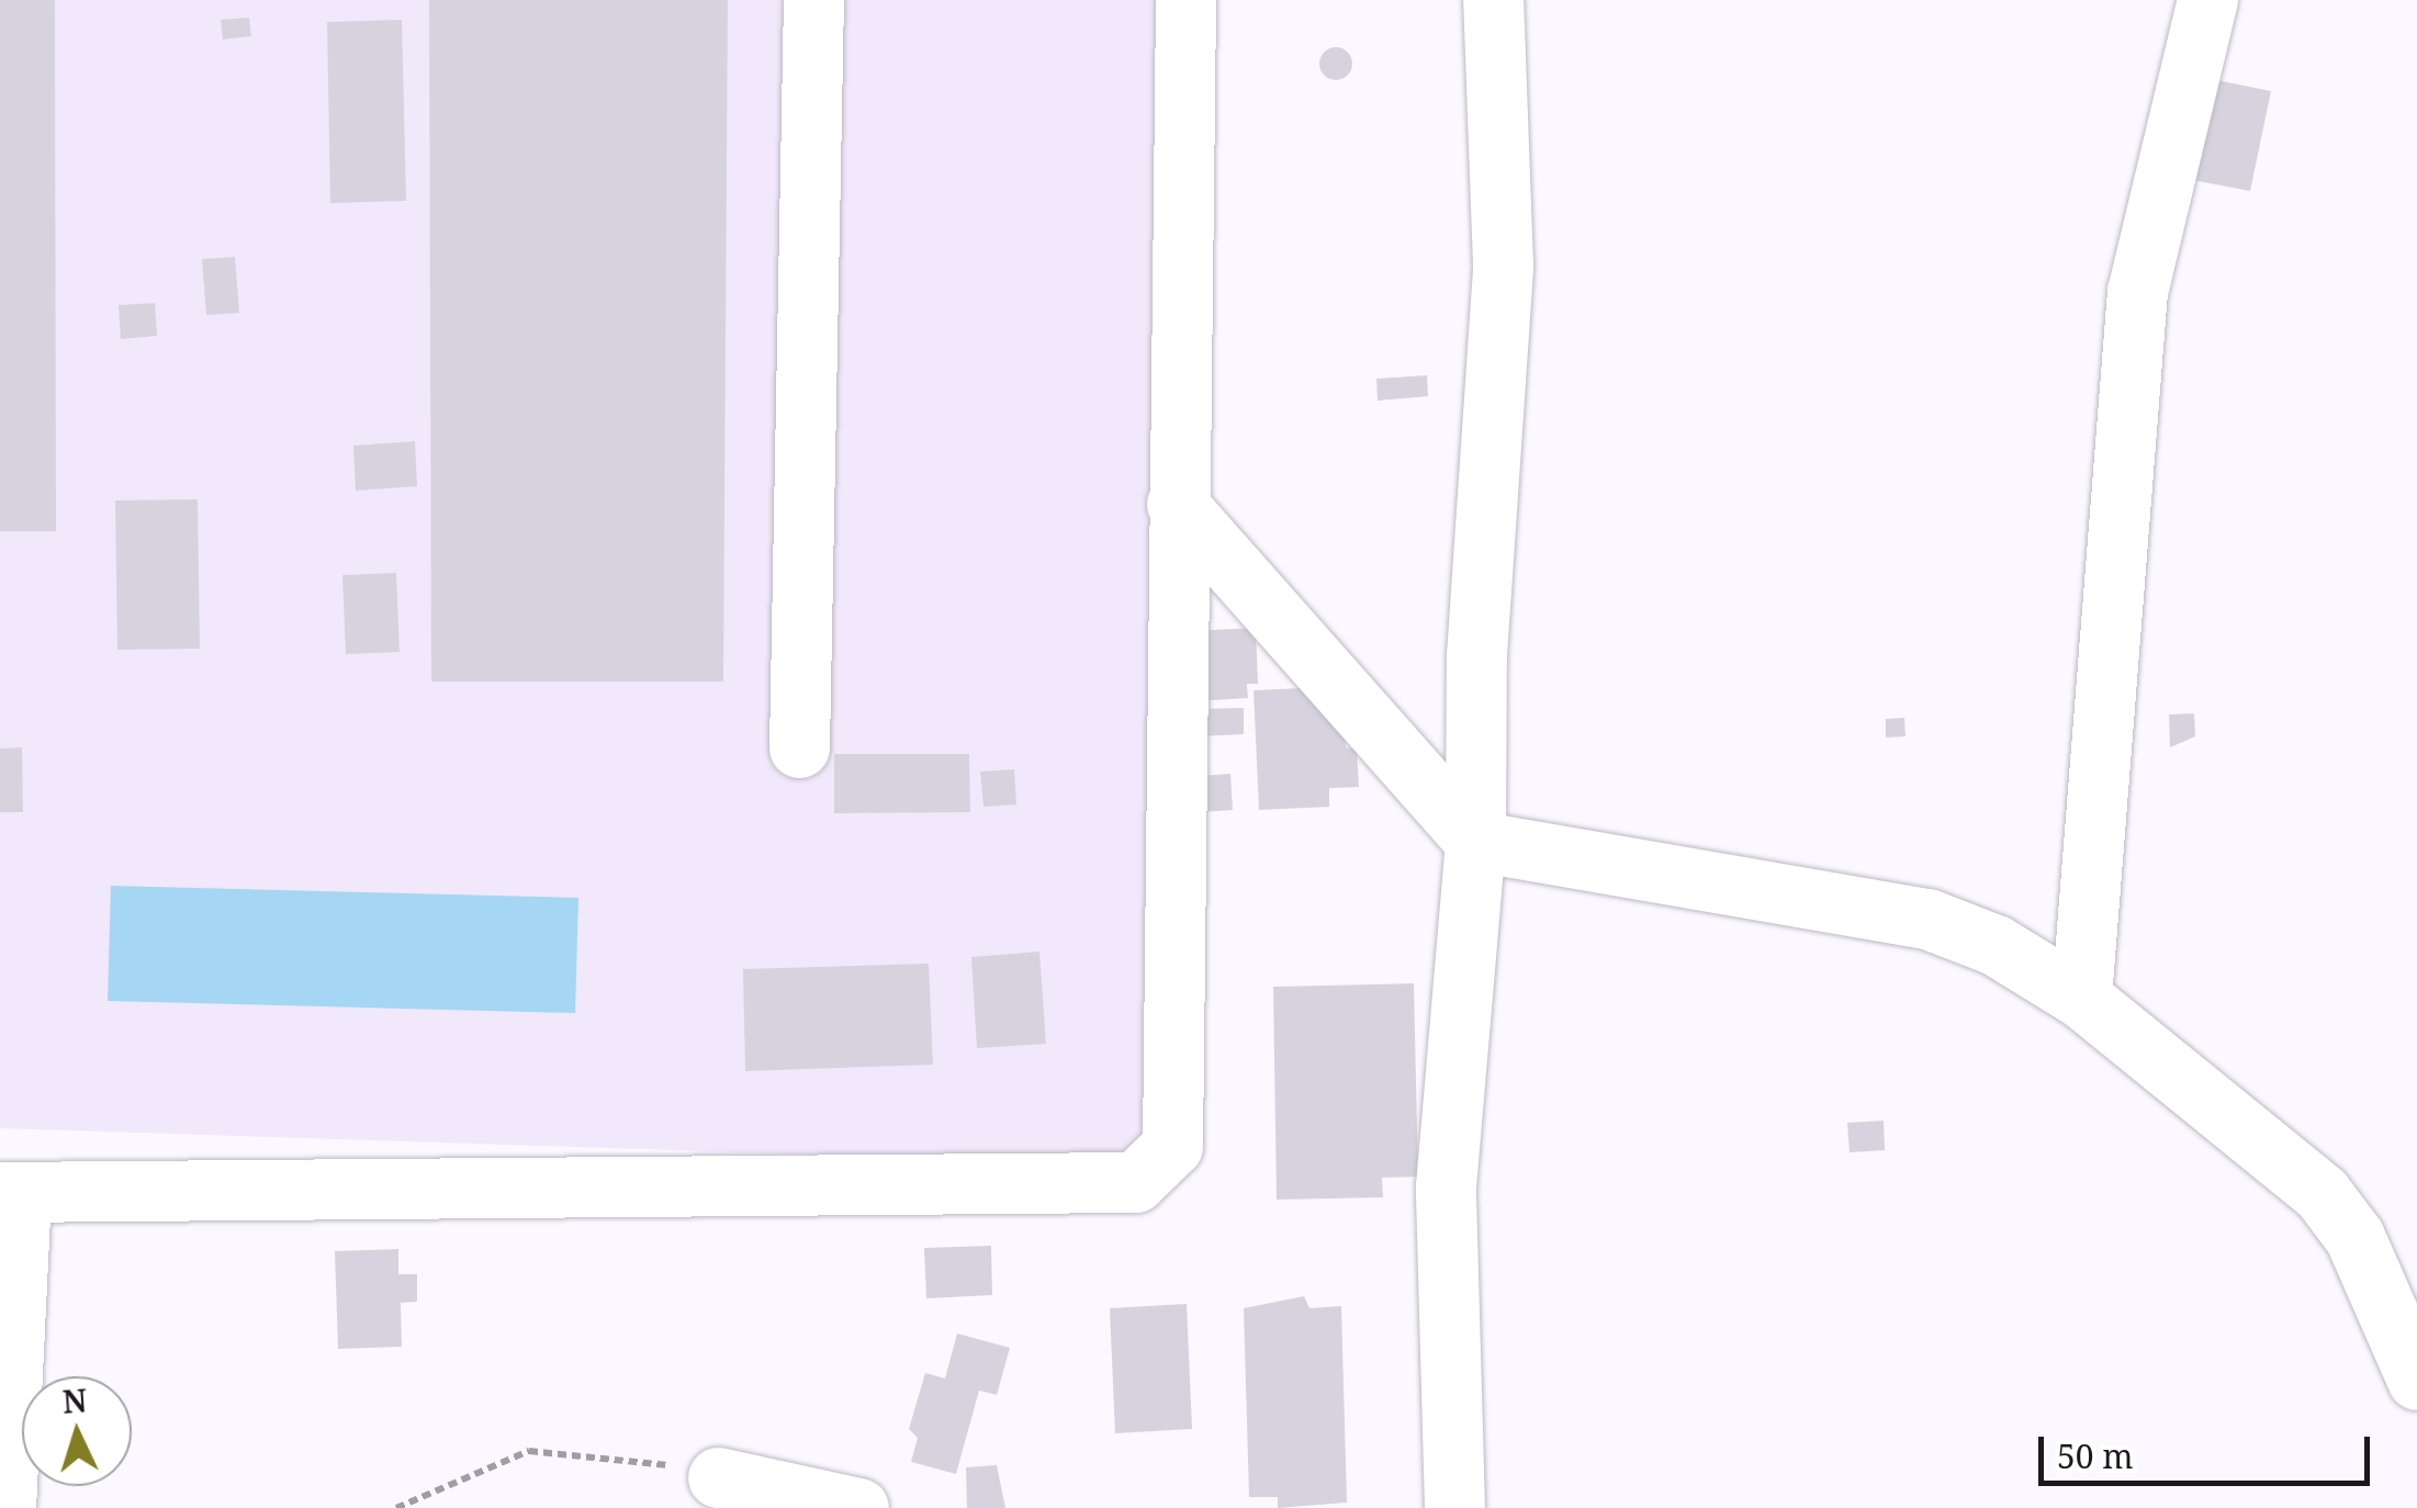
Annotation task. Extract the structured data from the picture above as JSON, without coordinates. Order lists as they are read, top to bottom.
{
  "scale_bar": "50 m",
  "north": "top"
}
